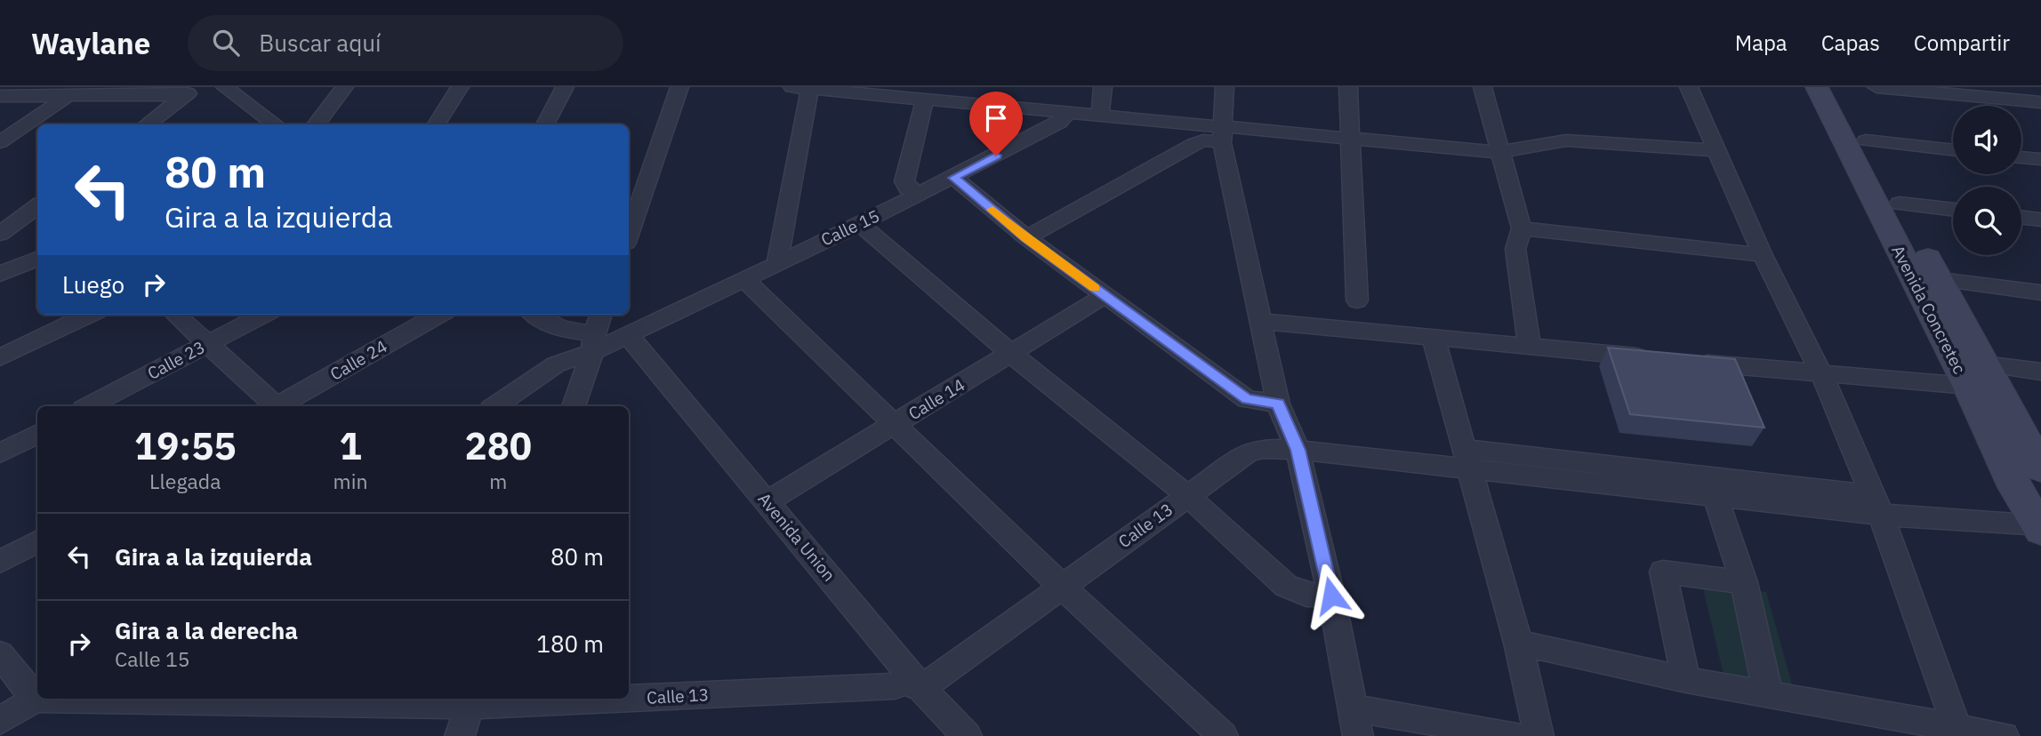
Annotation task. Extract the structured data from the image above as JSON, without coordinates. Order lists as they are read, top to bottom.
{
  "streets": {
    "street": [
      "Calle 15",
      "Avenida Concretec",
      "Calle 23",
      "Calle 24",
      "Calle 14",
      "Calle 13",
      "Avenida Union"
    ]
  },
  "crossings": [
    ["Calle 15", "Avenida Union"],
    ["Calle 14", "Avenida Union"],
    ["Calle 13", "Avenida Union"]
  ],
  "page": {
    "header": "Waylane",
    "search": "Buscar aquí",
    "nav": ["Mapa", "Capas", "Compartir"],
    "turn": ["80 m", "Gira a la izquierda"],
    "then": "Luego",
    "eta": [
      "19:55",
      "Llegada",
      "1",
      "min",
      "280",
      "m"
    ],
    "list": [
      {
        "name": "Gira a la izquierda",
        "value": "80 m"
      },
      {
        "name": "Gira a la derecha",
        "note": "Calle 15",
        "value": "180 m"
      }
    ]
  }
}
